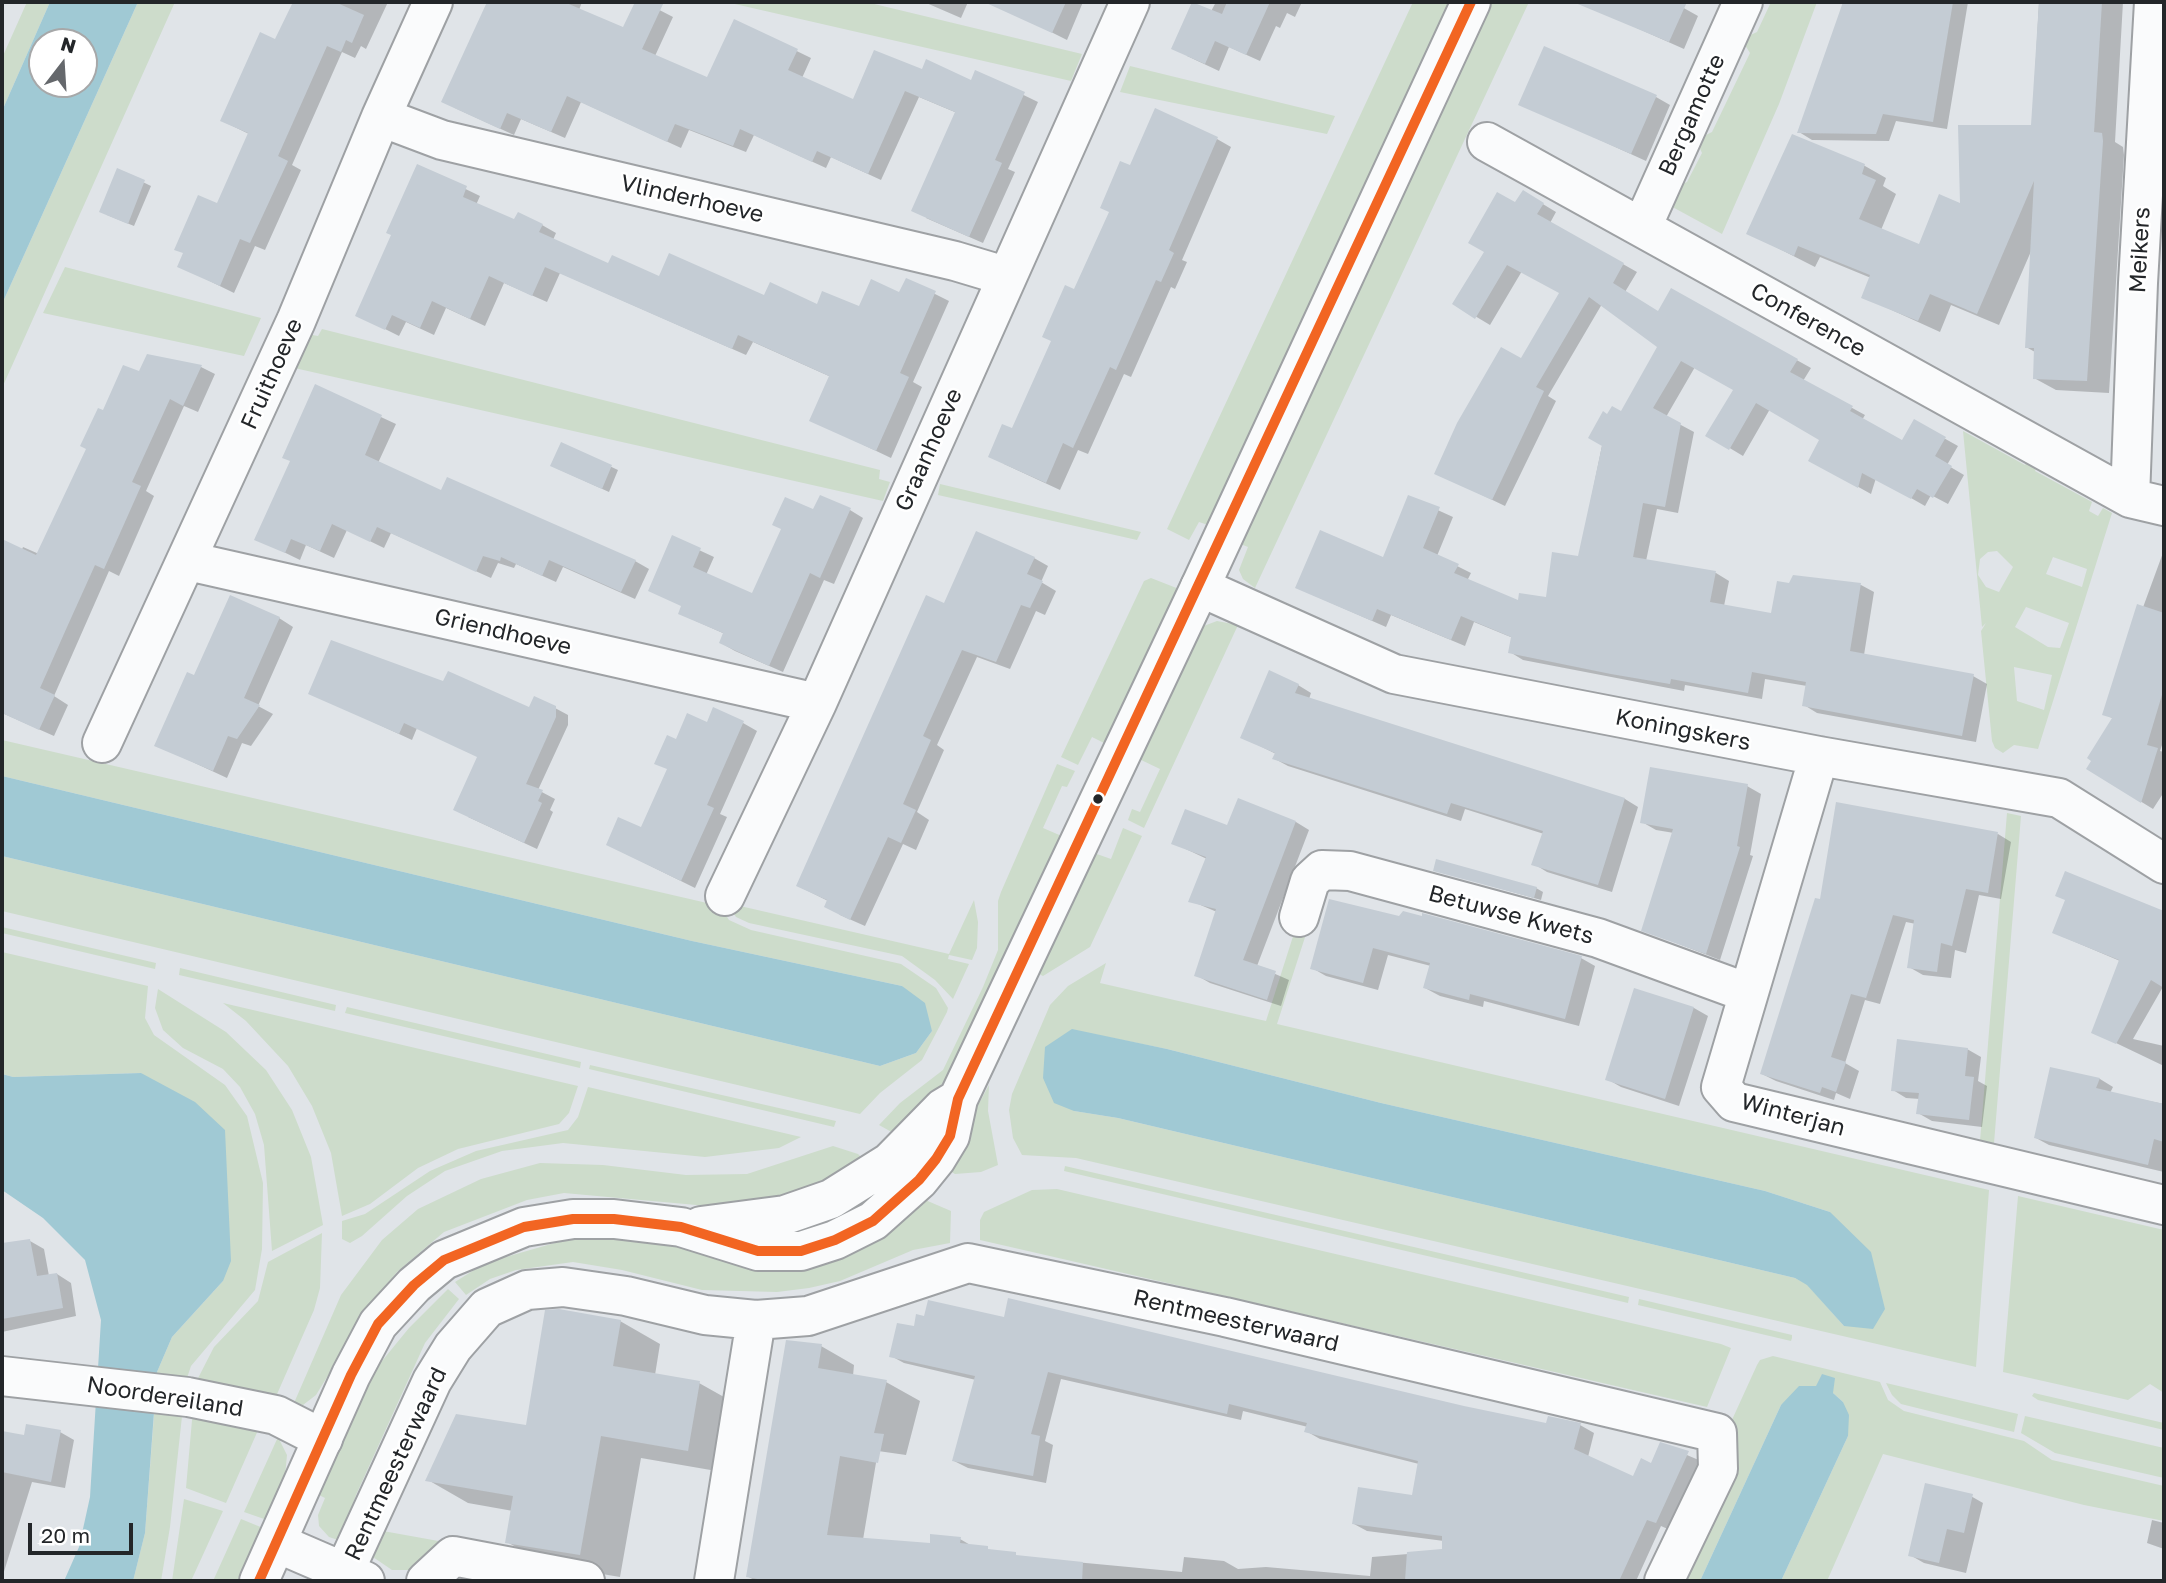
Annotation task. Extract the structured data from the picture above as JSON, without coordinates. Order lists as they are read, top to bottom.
{
  "streets": {
    "street": [
      "Bergamotte",
      "Vlinderhoeve",
      "Meikers",
      "Conference",
      "Fruithoeve",
      "Graanhoeve",
      "Griendhoeve",
      "Koningskers",
      "Betuwse Kwets",
      "Winterjan",
      "Rentmeesterwaard",
      "Noordereiland"
    ]
  },
  "crossings": [
    ["Bergamotte", "Conference"],
    ["Vlinderhoeve", "Fruithoeve"],
    ["Vlinderhoeve", "Graanhoeve"],
    ["Meikers", "Conference"],
    ["Fruithoeve", "Griendhoeve"],
    ["Graanhoeve", "Griendhoeve"],
    ["Koningskers", "Winterjan"],
    ["Betuwse Kwets", "Winterjan"]
  ],
  "scale_bar": "20 m",
  "north": "top"
}
